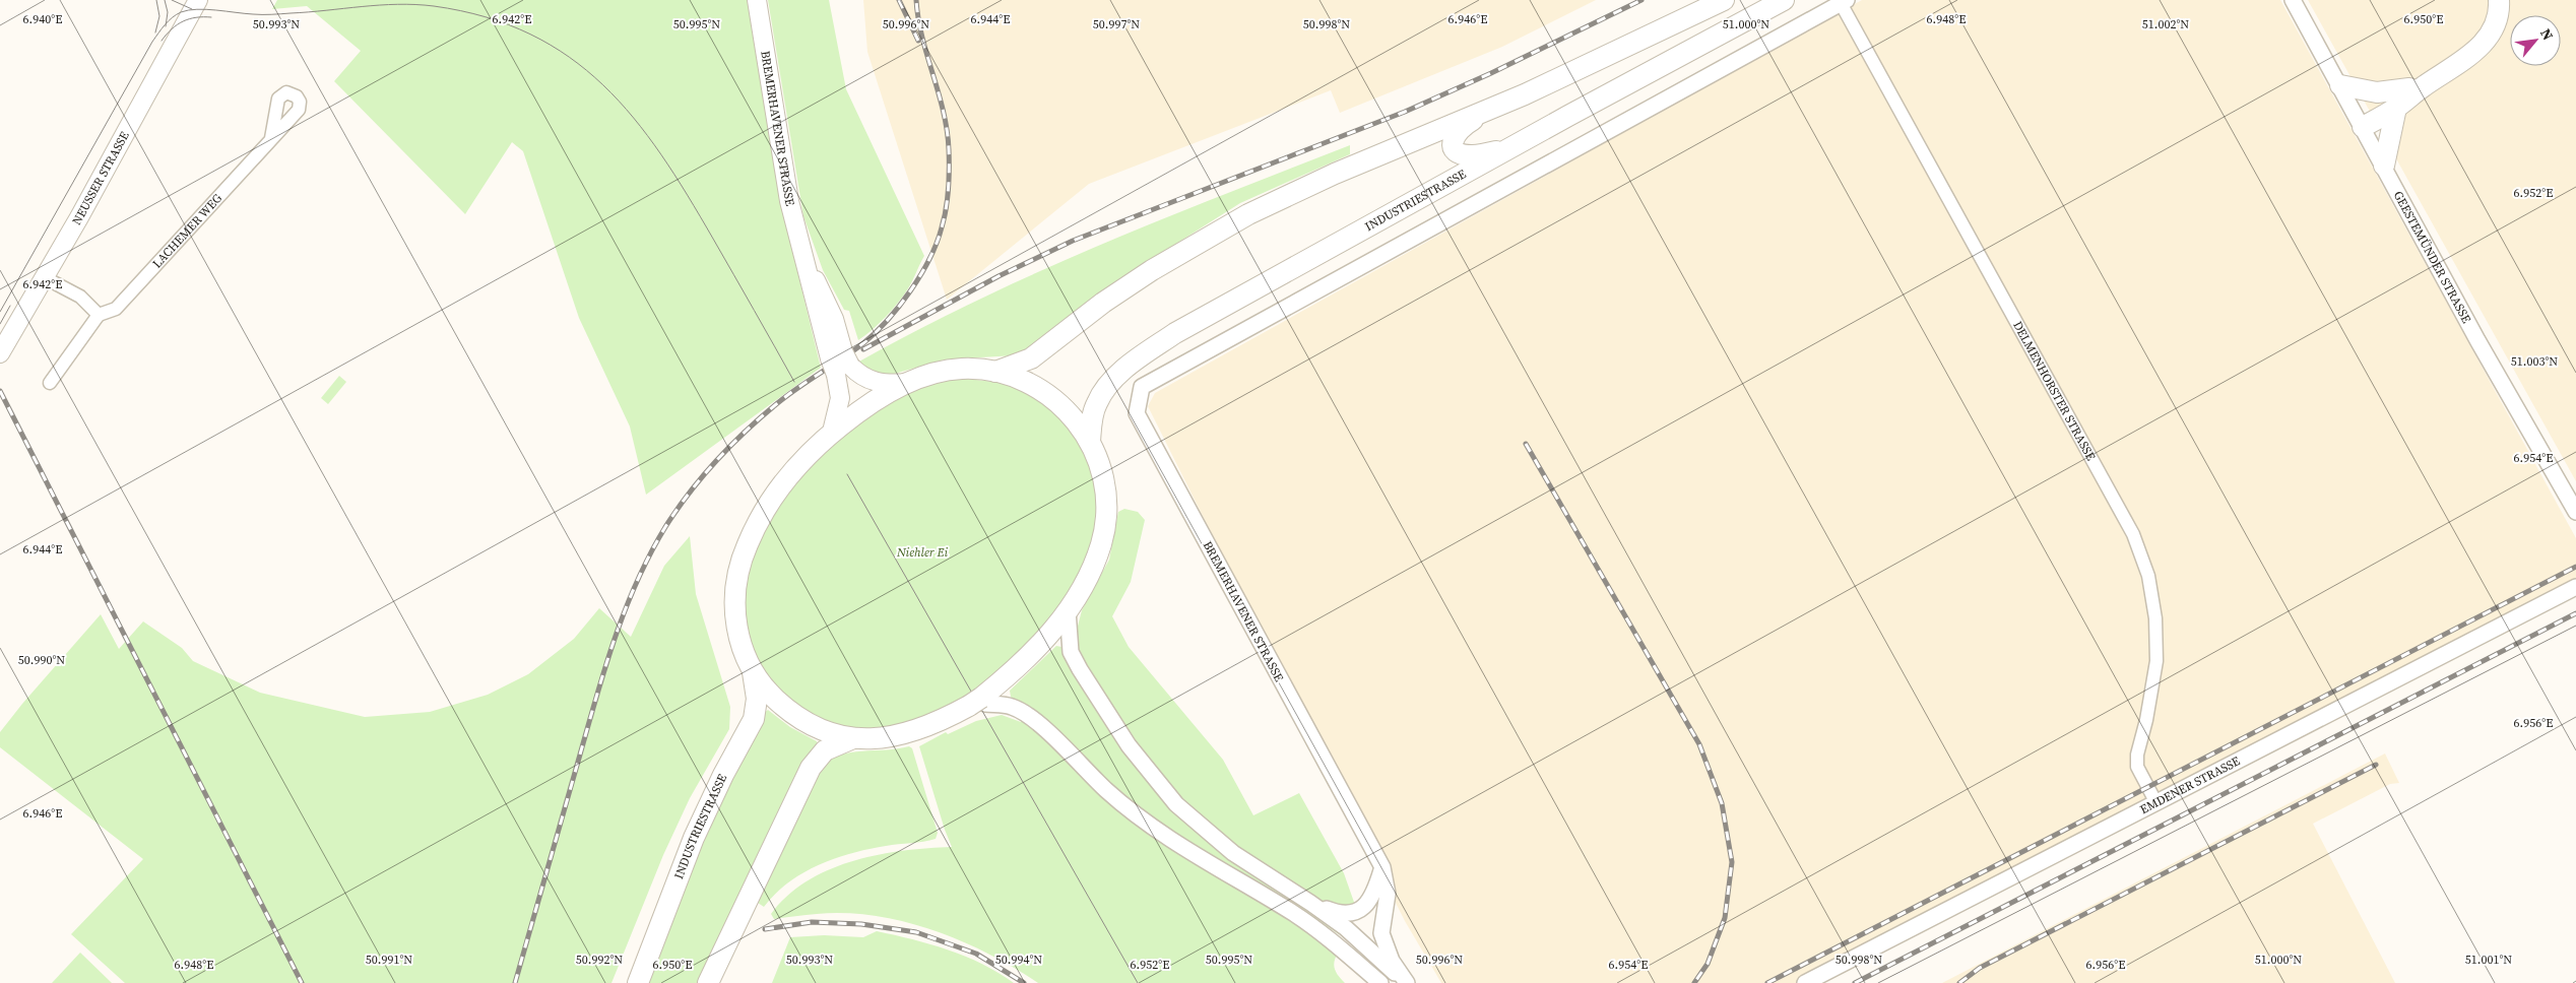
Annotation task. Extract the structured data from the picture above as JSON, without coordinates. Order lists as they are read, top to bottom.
{
  "streets": {
    "highway": ["INDUSTRIESTRASSE"],
    "main road": ["BREMERHAVENER STRASSE", "NEUSSER STRASSE"],
    "street": [
      "LACHEMER WEG",
      "GEESTEMÜNDER STRASSE",
      "DELMENHORSTER STRASSE",
      "EMDENER STRASSE"
    ]
  },
  "crossings": [
    ["BREMERHAVENER STRASSE", "DELMENHORSTER STRASSE"],
    ["DELMENHORSTER STRASSE", "EMDENER STRASSE"]
  ],
  "parks": ["Niehler Ei"],
  "north": "top right",
  "coordinates": [
    "6.940°E",
    "6.942°E",
    "6.944°E",
    "6.946°E",
    "6.948°E",
    "6.950°E",
    "50.993°N",
    "50.995°N",
    "50.996°N",
    "50.997°N",
    "50.998°N",
    "51.000°N",
    "51.002°N",
    "6.952°E",
    "51.003°N",
    "6.954°E",
    "50.990°N",
    "6.956°E",
    "50.991°N",
    "50.992°N",
    "50.994°N",
    "51.001°N"
  ]
}
